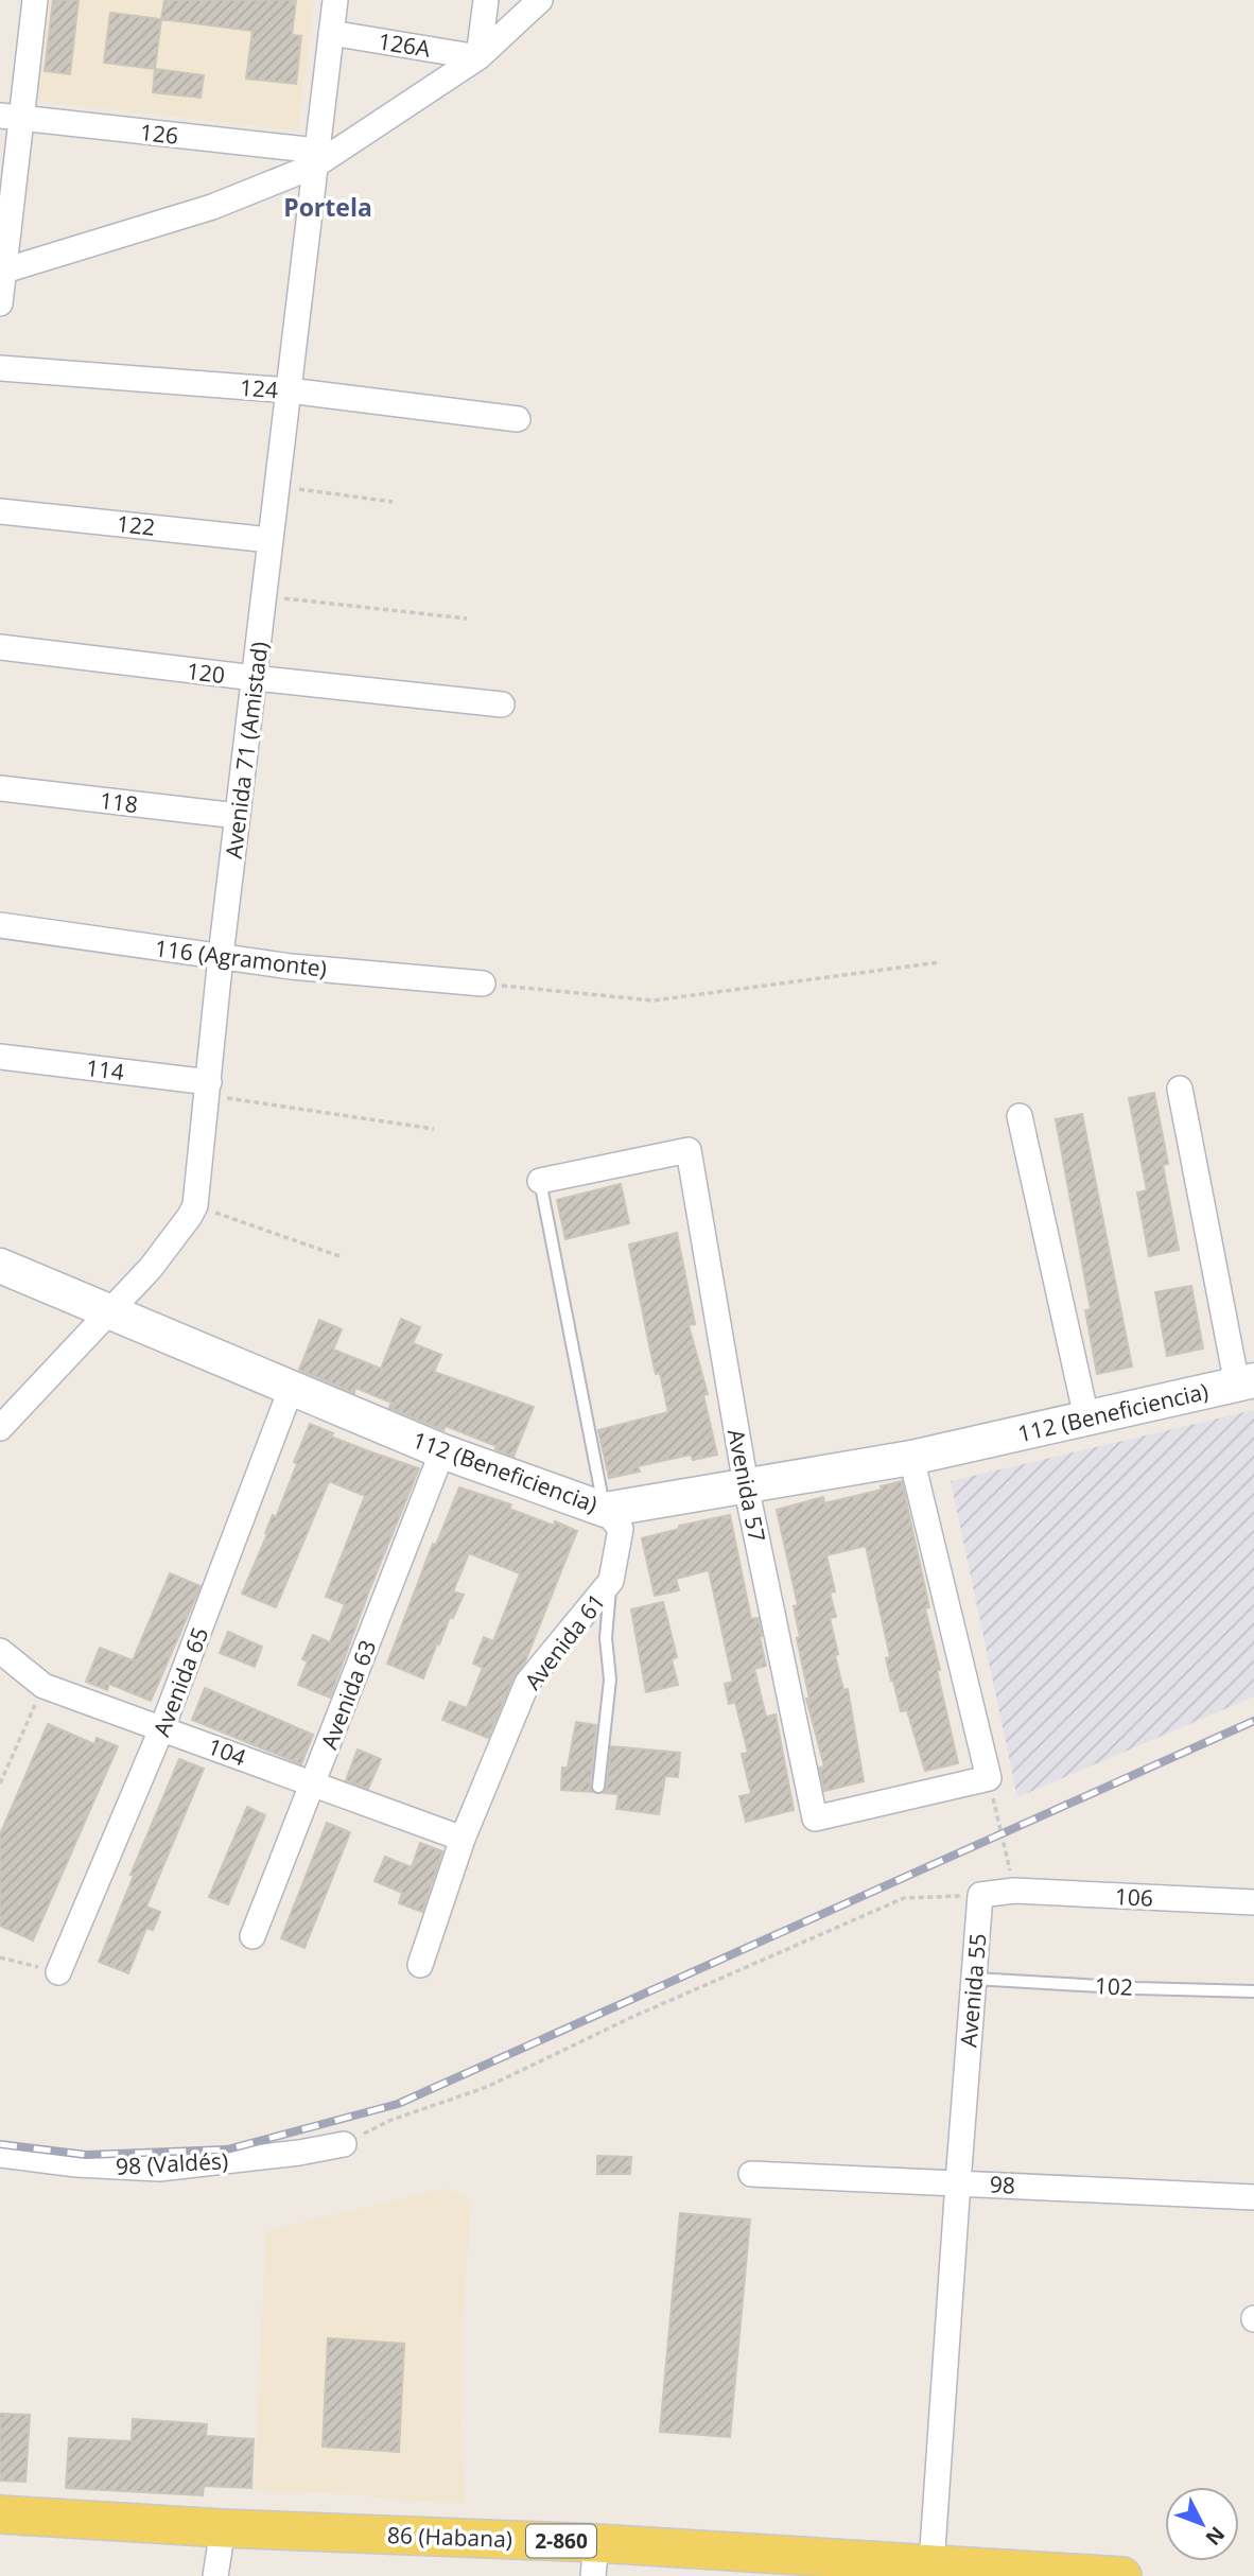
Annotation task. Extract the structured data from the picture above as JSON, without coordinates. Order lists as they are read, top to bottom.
{
  "streets": {
    "main road": ["86 (Habana)", "2-860"],
    "street": [
      "126A",
      "126",
      "124",
      "122",
      "120",
      "Avenida 71 (Amistad)",
      "118",
      "116 (Agramonte)",
      "114",
      "112 (Beneficiencia)",
      "Avenida 57",
      "Avenida 61",
      "Avenida 65",
      "Avenida 63",
      "104",
      "106",
      "Avenida 55",
      "98 (Valdés)",
      "98"
    ],
    "lane": ["102"]
  },
  "crossings": [
    ["126A", "Avenida 71 (Amistad)"],
    ["126", "Avenida 71 (Amistad)"],
    ["124", "Avenida 71 (Amistad)"],
    ["122", "Avenida 71 (Amistad)"],
    ["120", "Avenida 71 (Amistad)"],
    ["Avenida 71 (Amistad)", "118"],
    ["Avenida 71 (Amistad)", "116 (Agramonte)"],
    ["Avenida 71 (Amistad)", "114"],
    ["Avenida 71 (Amistad)", "112 (Beneficiencia)"],
    ["112 (Beneficiencia)", "Avenida 57"],
    ["112 (Beneficiencia)", "Avenida 61"],
    ["112 (Beneficiencia)", "Avenida 65"],
    ["112 (Beneficiencia)", "Avenida 63"],
    ["Avenida 57", "Avenida 61"],
    ["Avenida 61", "104"],
    ["Avenida 65", "104"],
    ["Avenida 63", "104"],
    ["102", "Avenida 55"],
    ["Avenida 55", "98"],
    ["Avenida 55", "86 (Habana)"]
  ],
  "districts": ["Portela"],
  "north": "bottom right"
}
